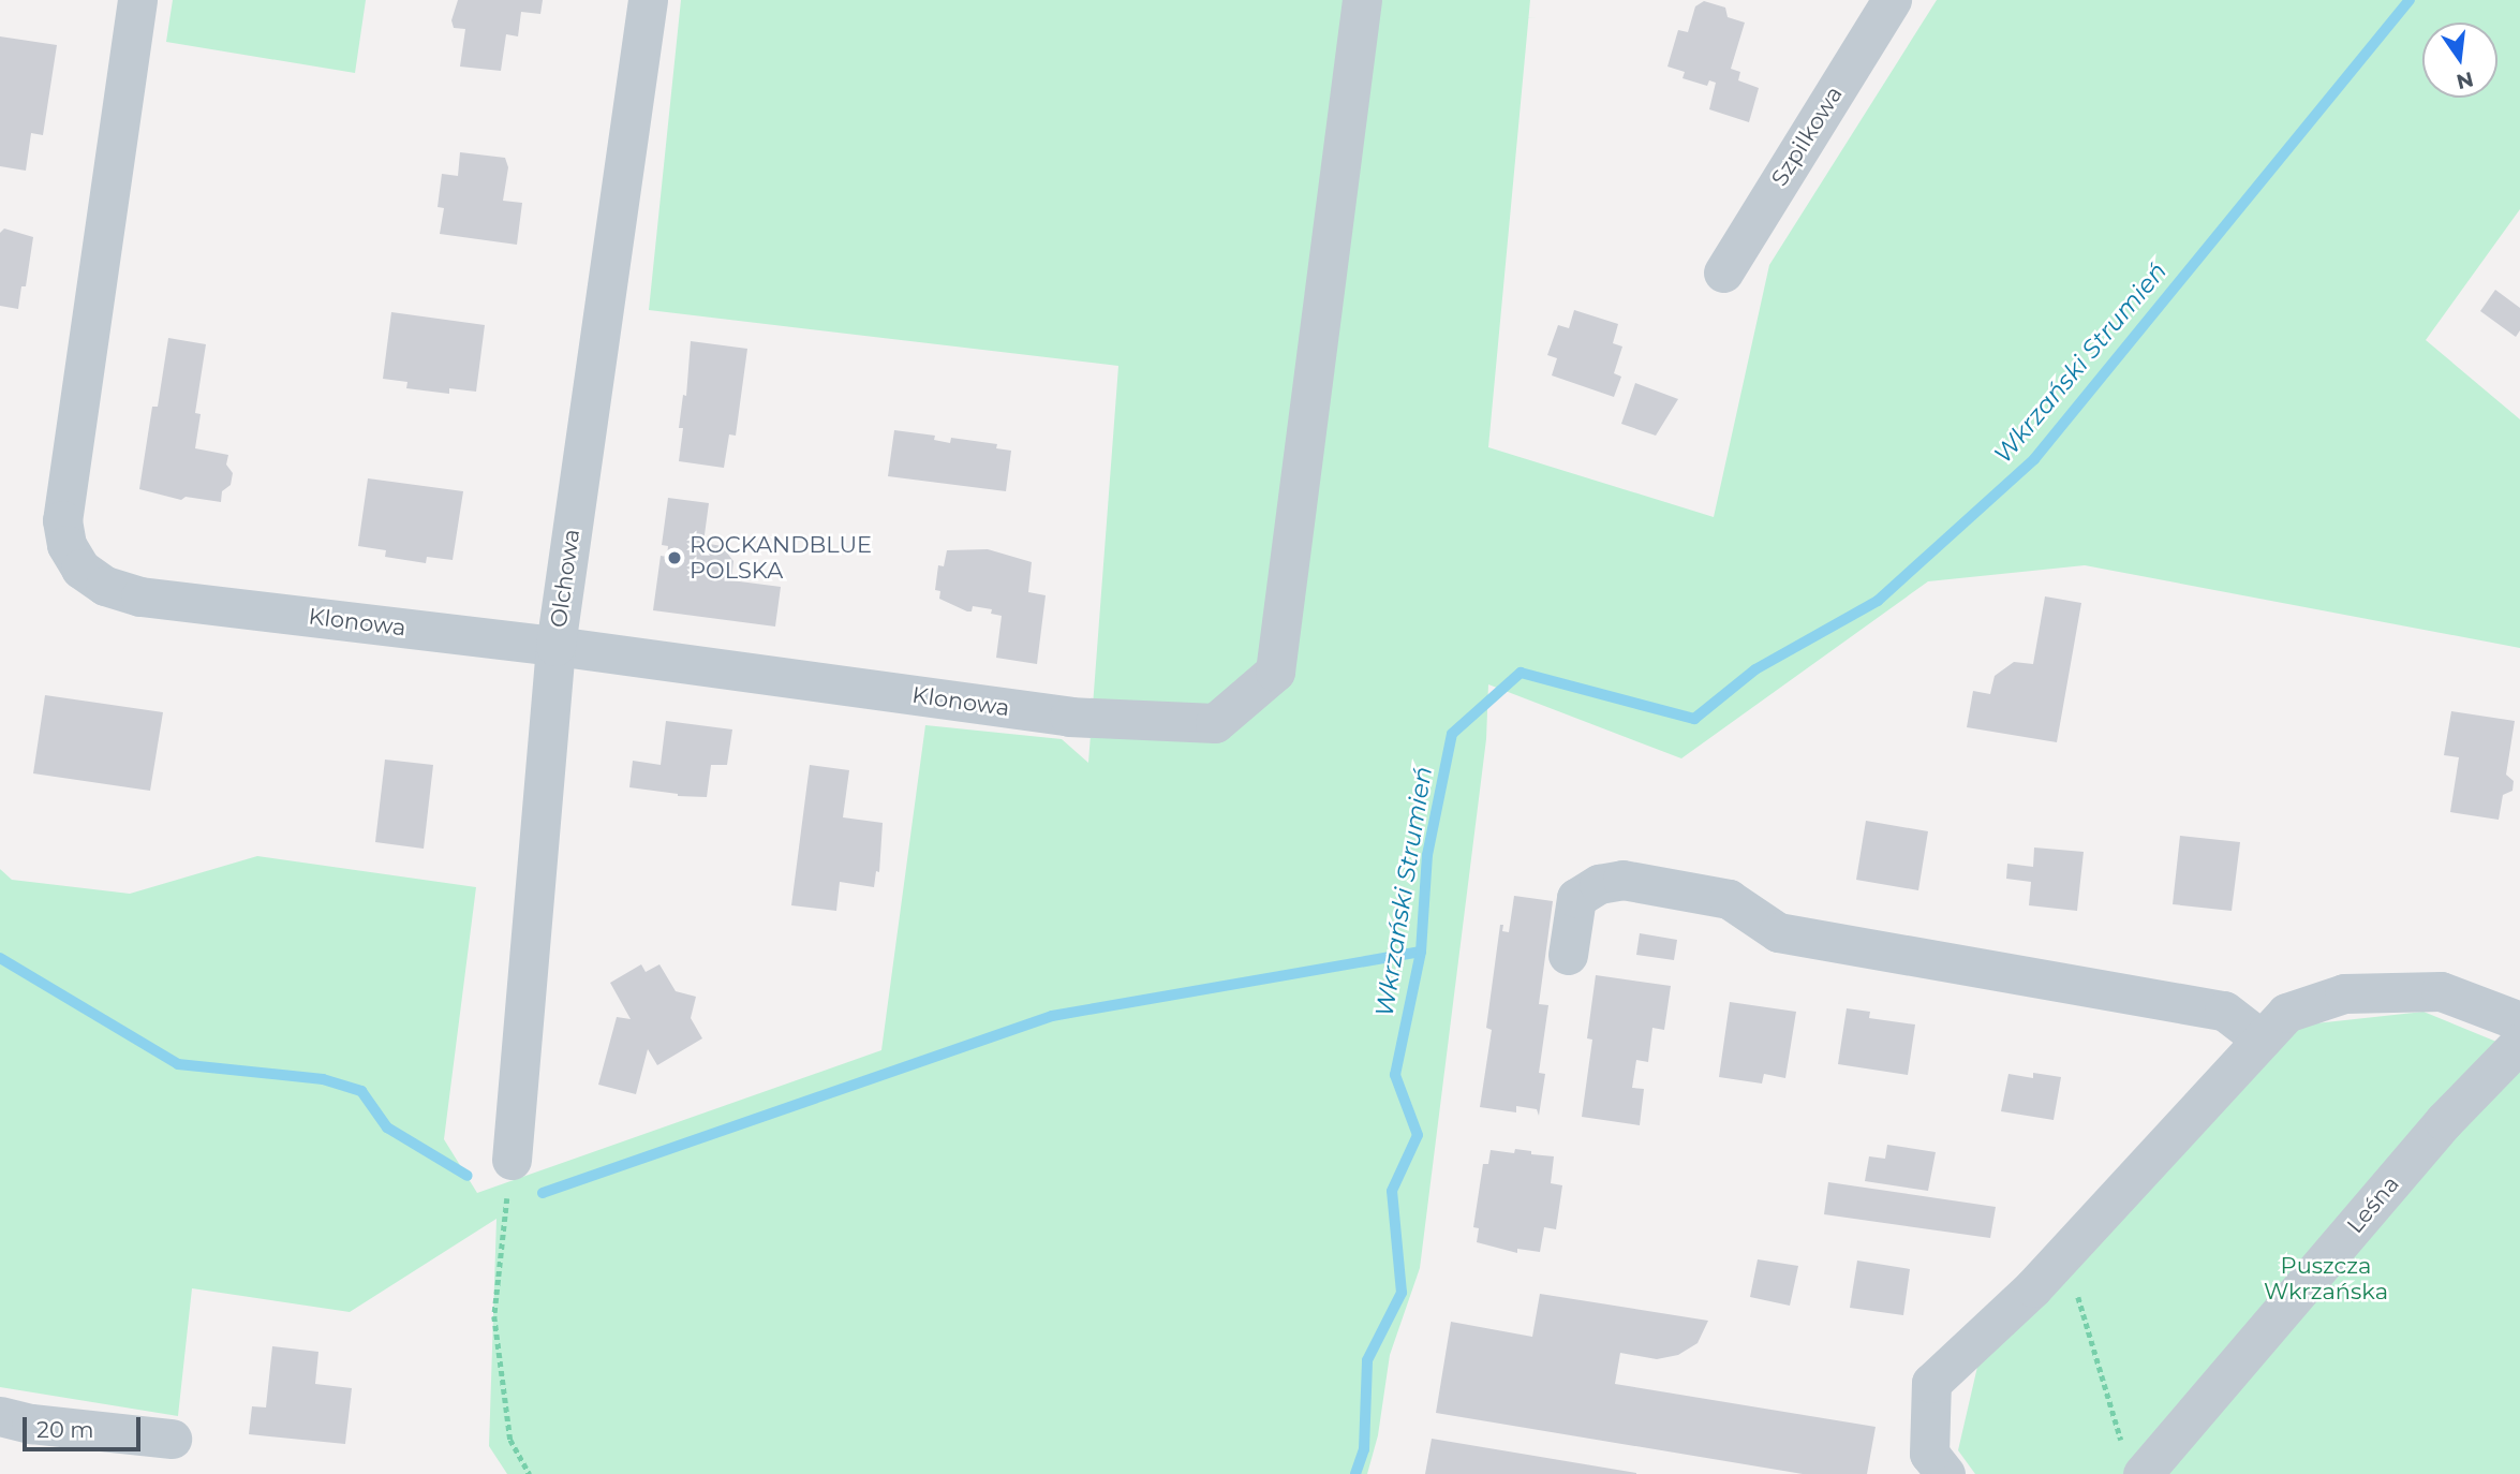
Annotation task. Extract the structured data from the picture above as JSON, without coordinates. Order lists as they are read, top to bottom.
{
  "streets": {
    "street": [
      "Szpilkowa",
      "Olchowa",
      "Klonowa",
      "Leśna"
    ]
  },
  "crossings": [
    ["Olchowa", "Klonowa"]
  ],
  "water": ["Wkrzański Strumień"],
  "parks": ["Puszcza Wkrzańska"],
  "places": ["ROCKANDBLUE POLSKA"],
  "scale_bar": "20 m",
  "north": "bottom"
}
